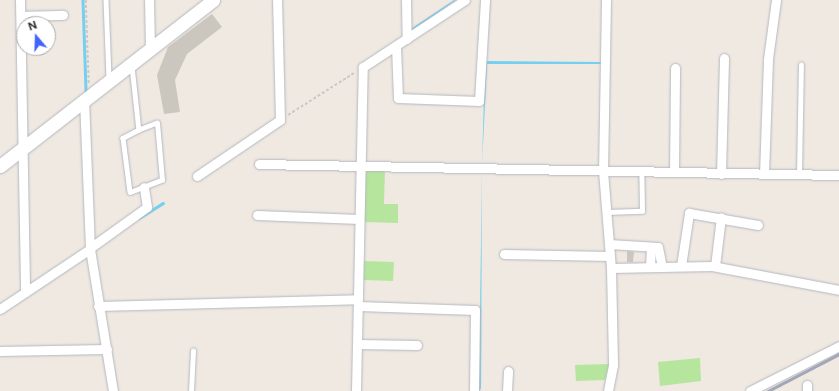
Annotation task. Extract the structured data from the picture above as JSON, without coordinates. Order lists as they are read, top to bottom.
{
  "north": "top"
}
